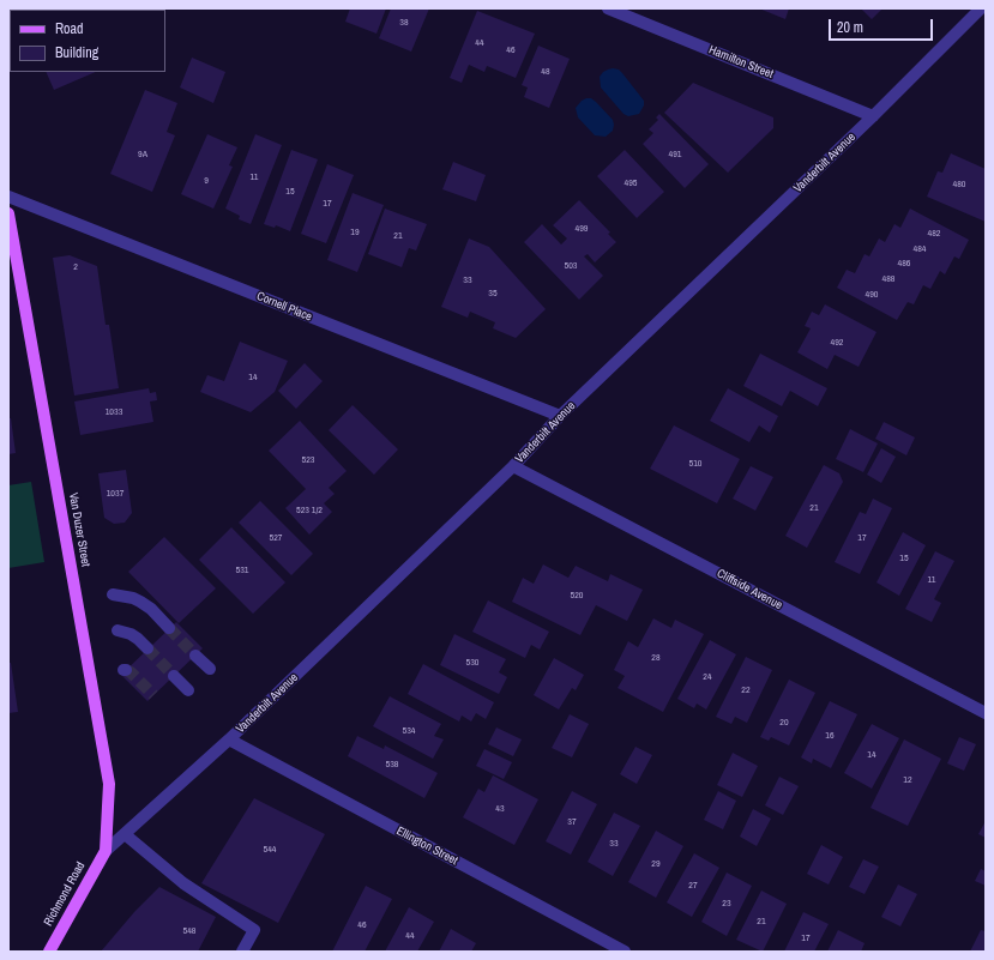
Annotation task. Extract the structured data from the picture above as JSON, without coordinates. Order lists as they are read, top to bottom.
{
  "streets": {
    "main road": ["Van Duzer Street", "Richmond Road"],
    "street": [
      "Hamilton Street",
      "Vanderbilt Avenue",
      "Cornell Place",
      "Cliffside Avenue",
      "Ellington Street"
    ]
  },
  "crossings": [
    ["Hamilton Street", "Vanderbilt Avenue"],
    ["Vanderbilt Avenue", "Cornell Place"],
    ["Vanderbilt Avenue", "Van Duzer Street"],
    ["Vanderbilt Avenue", "Cliffside Avenue"],
    ["Vanderbilt Avenue", "Ellington Street"],
    ["Vanderbilt Avenue", "Richmond Road"],
    ["Van Duzer Street", "Richmond Road"]
  ],
  "house_numbers": [
    "38",
    "44",
    "46",
    "48",
    "9A",
    "491",
    "11",
    "9",
    "495",
    "480",
    "15",
    "17",
    "499",
    "19",
    "482",
    "21",
    "484",
    "486",
    "503",
    "2",
    "488",
    "33",
    "35",
    "490",
    "492",
    "14",
    "1033",
    "523",
    "510",
    "1037",
    "21",
    "523 1/2",
    "527",
    "17",
    "15",
    "531",
    "11",
    "520",
    "28",
    "530",
    "24",
    "22",
    "20",
    "534",
    "16",
    "14",
    "538",
    "12",
    "43",
    "37",
    "33",
    "544",
    "29",
    "27",
    "23",
    "21",
    "46",
    "548",
    "44",
    "17"
  ],
  "legend": ["Road", "Building"],
  "scale_bar": "20 m"
}
